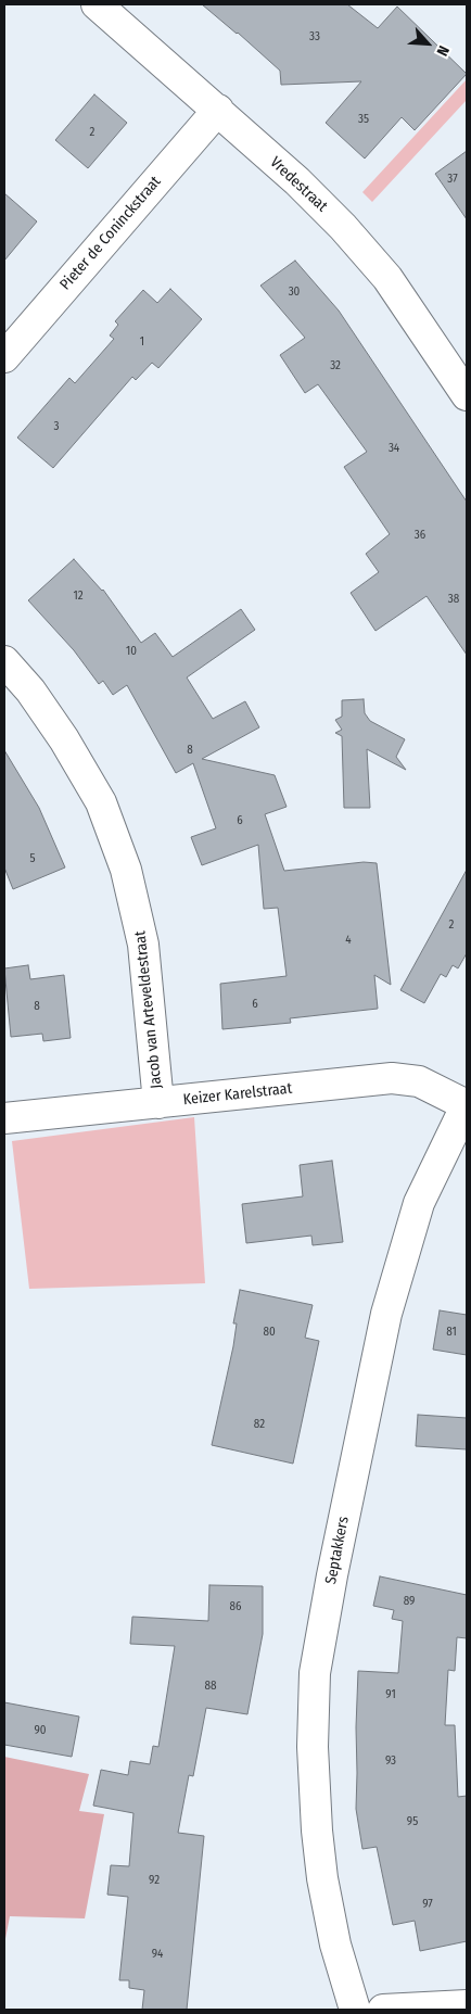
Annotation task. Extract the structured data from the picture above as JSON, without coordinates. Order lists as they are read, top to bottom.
{
  "streets": {
    "street": [
      "Vredestraat",
      "Pieter de Coninckstraat",
      "Jacob van Arteveldestraat",
      "Keizer Karelstraat",
      "Septakkers"
    ]
  },
  "crossings": [
    ["Vredestraat", "Pieter de Coninckstraat"],
    ["Jacob van Arteveldestraat", "Keizer Karelstraat"],
    ["Keizer Karelstraat", "Septakkers"]
  ],
  "house_numbers": [
    "33",
    "35",
    "2",
    "37",
    "30",
    "1",
    "32",
    "3",
    "34",
    "36",
    "12",
    "38",
    "10",
    "8",
    "6",
    "5",
    "2",
    "4",
    "6",
    "8",
    "80",
    "81",
    "82",
    "89",
    "86",
    "88",
    "91",
    "90",
    "93",
    "95",
    "92",
    "97",
    "94"
  ],
  "north": "bottom right"
}
